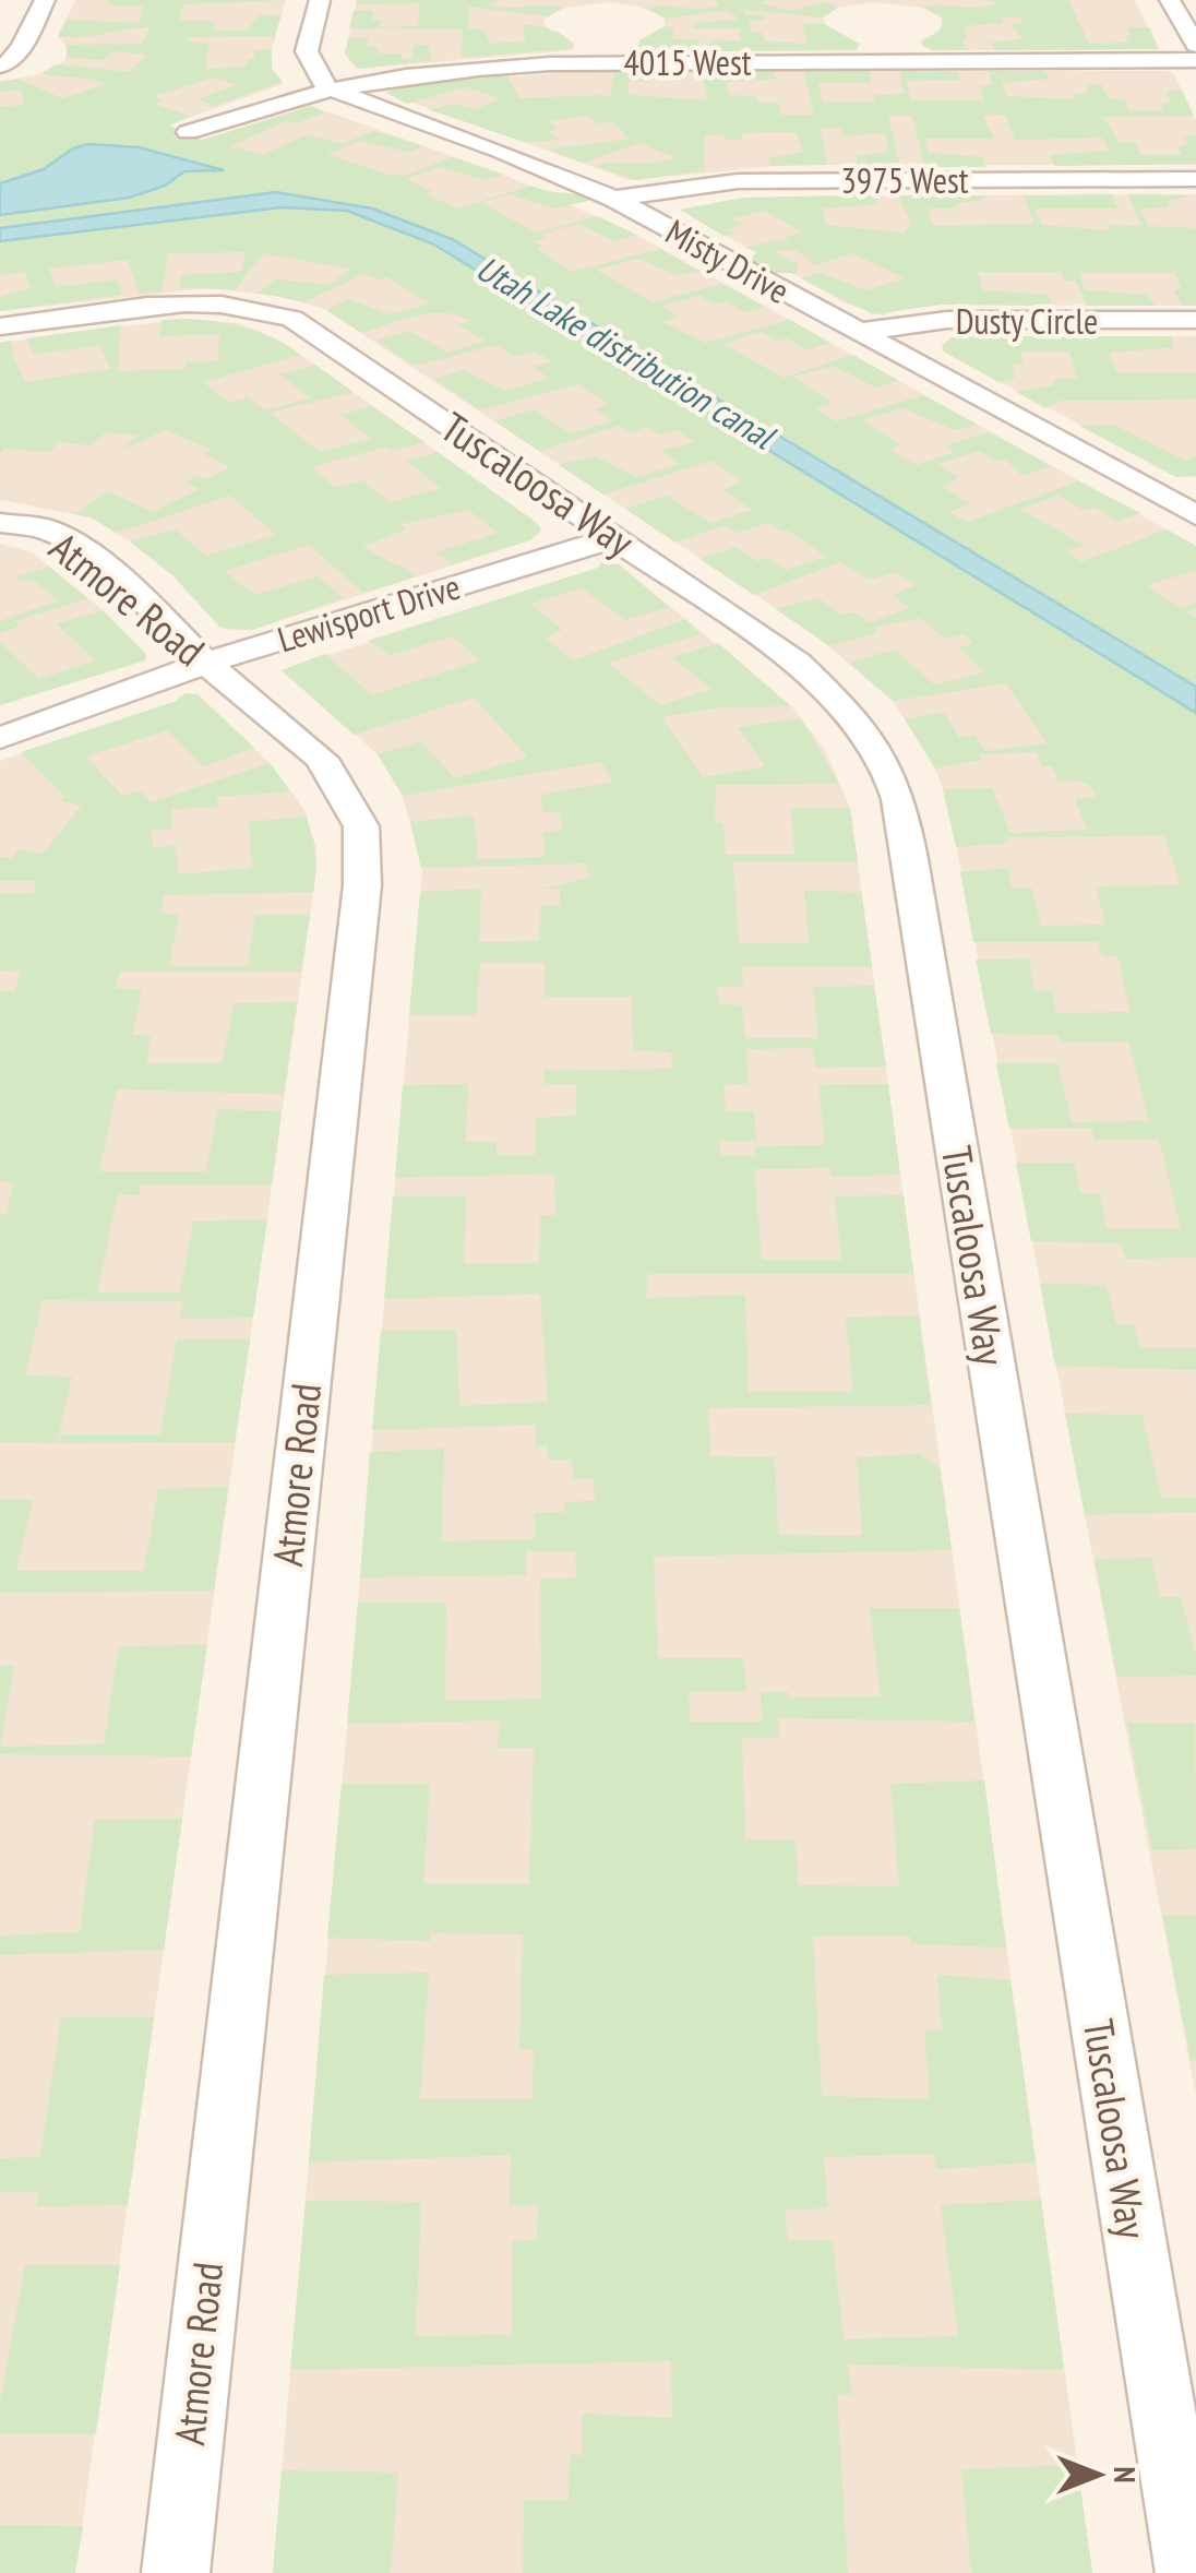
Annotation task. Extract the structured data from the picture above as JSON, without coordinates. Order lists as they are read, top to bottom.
{
  "streets": {
    "street": [
      "4015 West",
      "3975 West",
      "Misty Drive",
      "Dusty Circle",
      "Tuscaloosa Way",
      "Atmore Road",
      "Lewisport Drive"
    ]
  },
  "crossings": [
    ["4015 West", "Misty Drive"],
    ["3975 West", "Misty Drive"],
    ["Misty Drive", "Dusty Circle"],
    ["Tuscaloosa Way", "Lewisport Drive"],
    ["Atmore Road", "Lewisport Drive"]
  ],
  "water": ["Utah Lake distribution canal"],
  "north": "right"
}
